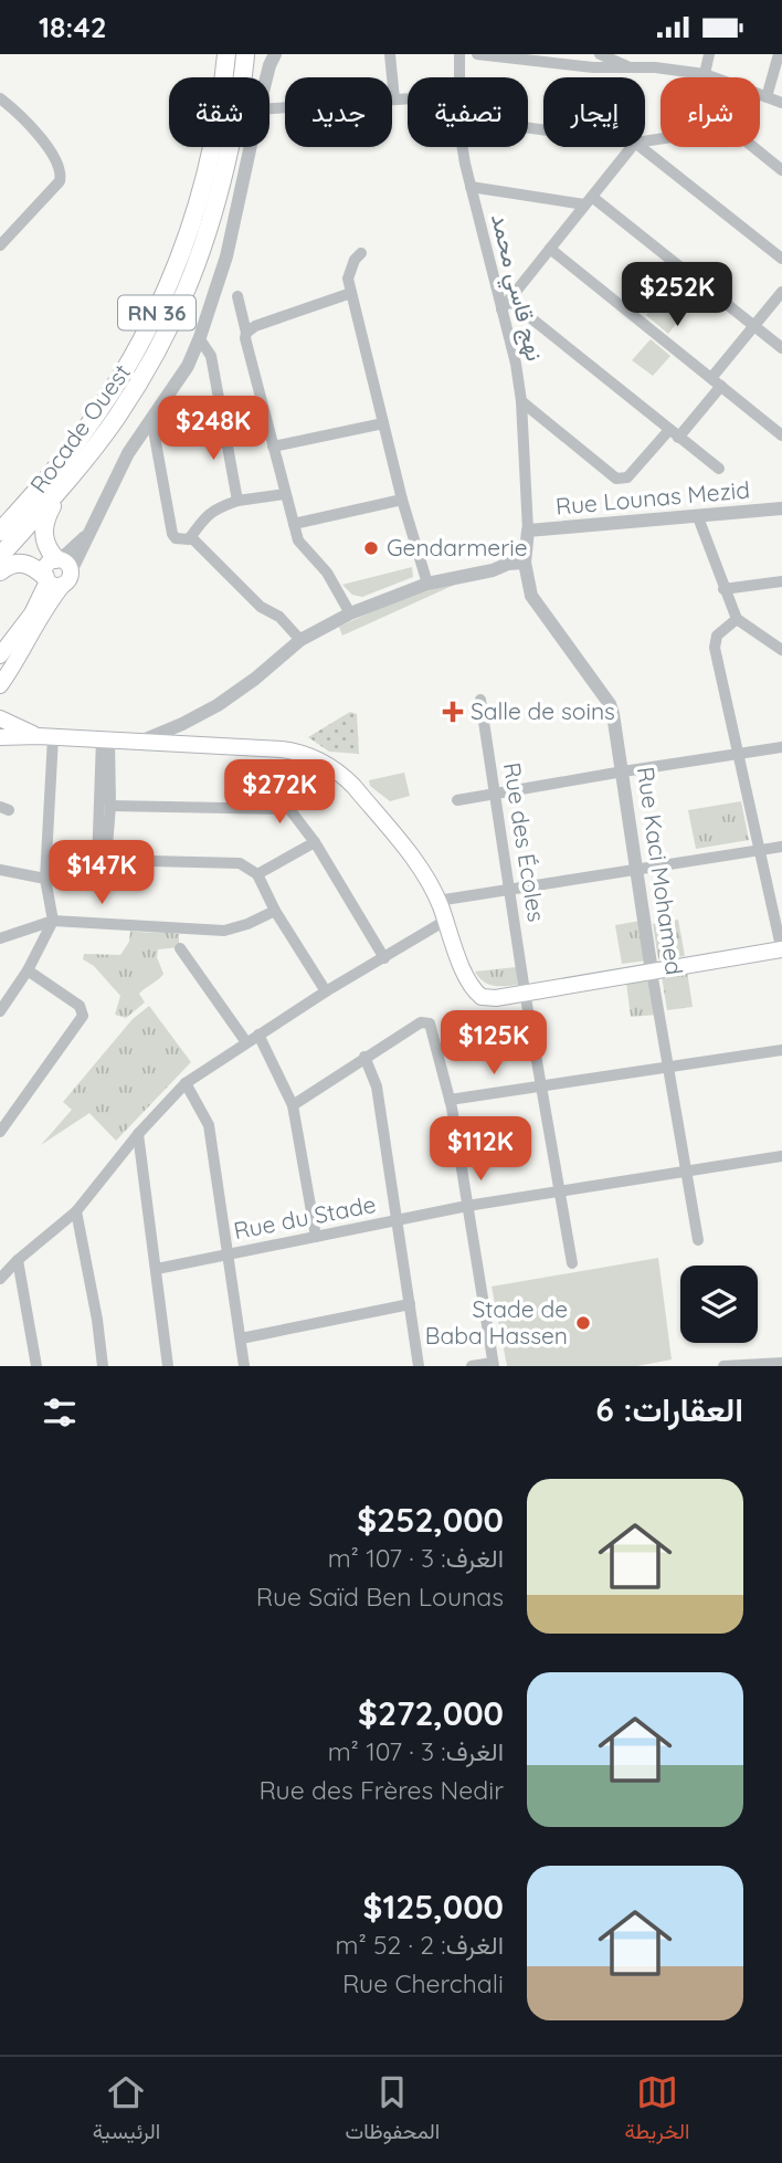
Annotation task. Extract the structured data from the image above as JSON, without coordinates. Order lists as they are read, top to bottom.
{
  "streets": {
    "highway": ["RN 36", "Rocade Ouest"],
    "street": [
      "نهج قاسي محمد",
      "Rue Lounas Mezid",
      "Rue des Écoles",
      "Rue Kaci Mohamed",
      "Rue du Stade"
    ]
  },
  "crossings": [
    ["نهج قاسي محمد", "Rue Lounas Mezid"],
    ["نهج قاسي محمد", "Rue Kaci Mohamed"],
    ["Rue Lounas Mezid", "Rue Kaci Mohamed"],
    ["Rue des Écoles", "Rue du Stade"],
    ["Rue Kaci Mohamed", "Rue du Stade"]
  ],
  "places": {
    "other": ["Gendarmerie", "Stade de Baba Hassen"],
    "health": ["Salle de soins"]
  },
  "page": {
    "status": "18:42",
    "chip": [
      "شراء",
      "إيجار",
      "تصفية",
      "جديد",
      "شقة"
    ],
    "price": [
      "$252K",
      "$248K",
      "$272K",
      "$147K",
      "$125K",
      "$112K"
    ],
    "heading": "العقارات: 6",
    "list": [
      {
        "name": "$252,000",
        "note": "الغرف: 3 · 107 m² · Rue Saïd Ben Lounas"
      },
      {
        "name": "$272,000",
        "note": "الغرف: 3 · 107 m² · Rue des Frères Nedir"
      },
      {
        "name": "$125,000",
        "note": "الغرف: 2 · 52 m² · Rue Cherchali"
      }
    ],
    "tabs": ["الخريطة", "المحفوظات", "الرئيسية"]
  }
}
